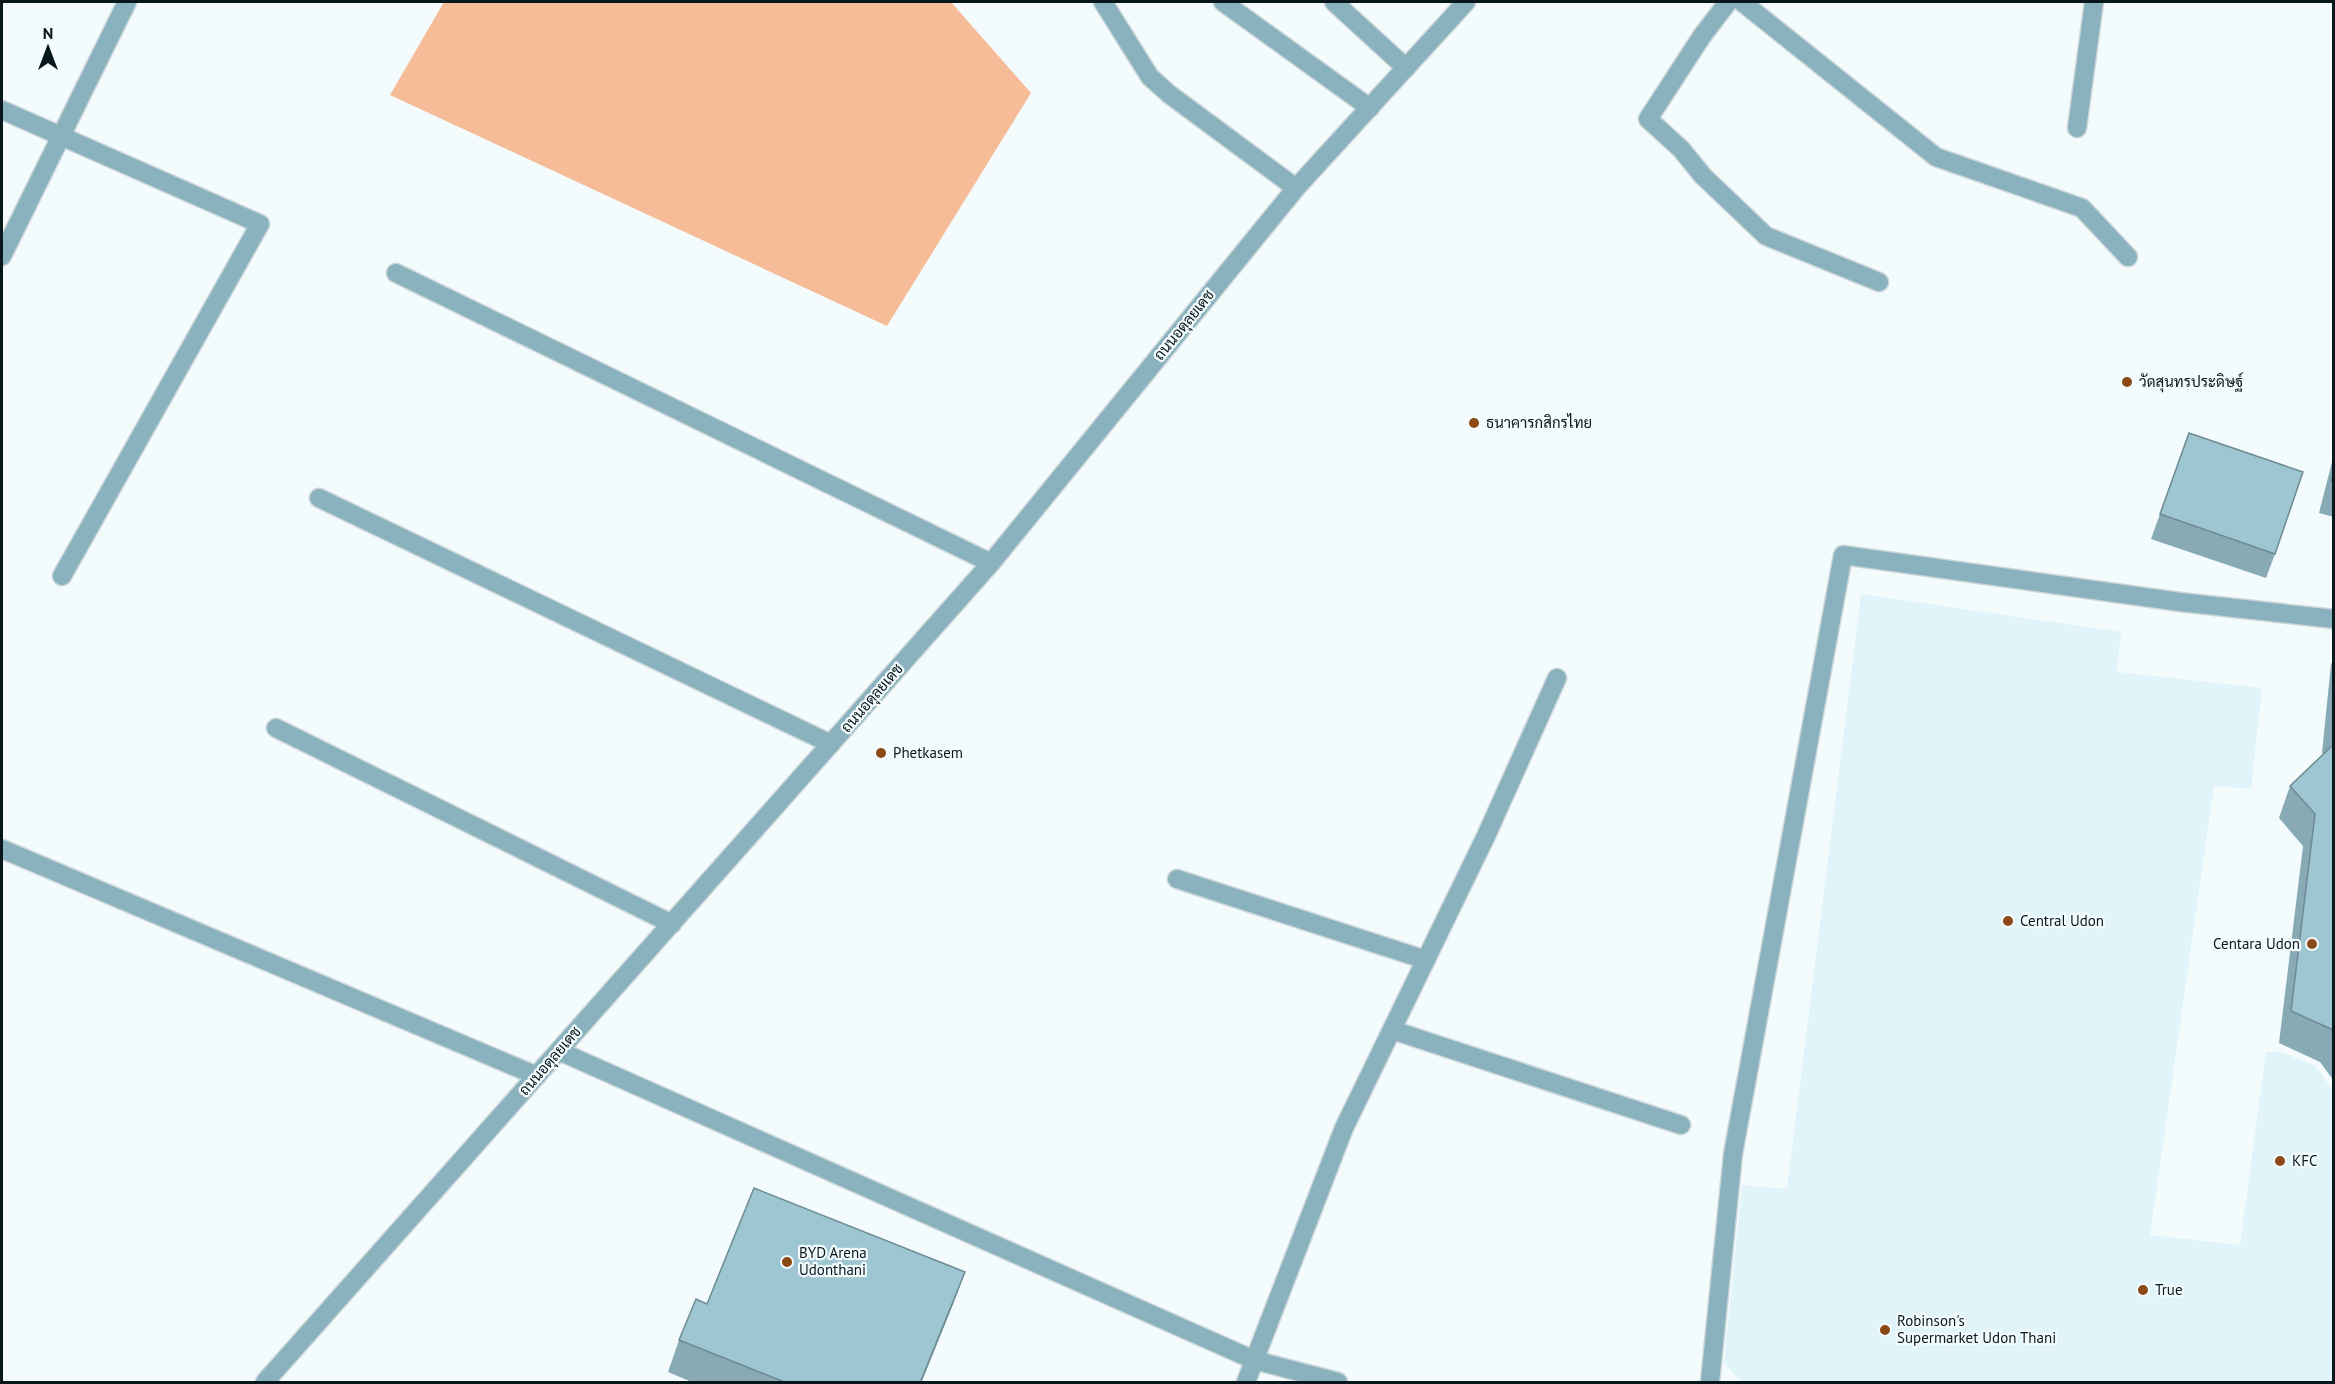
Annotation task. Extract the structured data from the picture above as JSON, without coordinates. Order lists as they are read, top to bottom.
{
  "streets": {
    "street": ["ถนนอดุลยเดช"]
  },
  "places": [
    "วัดสุนทรประดิษฐ์",
    "ธนาคารกสิกรไทย",
    "Phetkasem",
    "Central Udon",
    "Centara Udon",
    "KFC",
    "BYD Arena Udonthani",
    "True",
    "Robinson's Supermarket Udon Thani"
  ],
  "north": "top"
}
